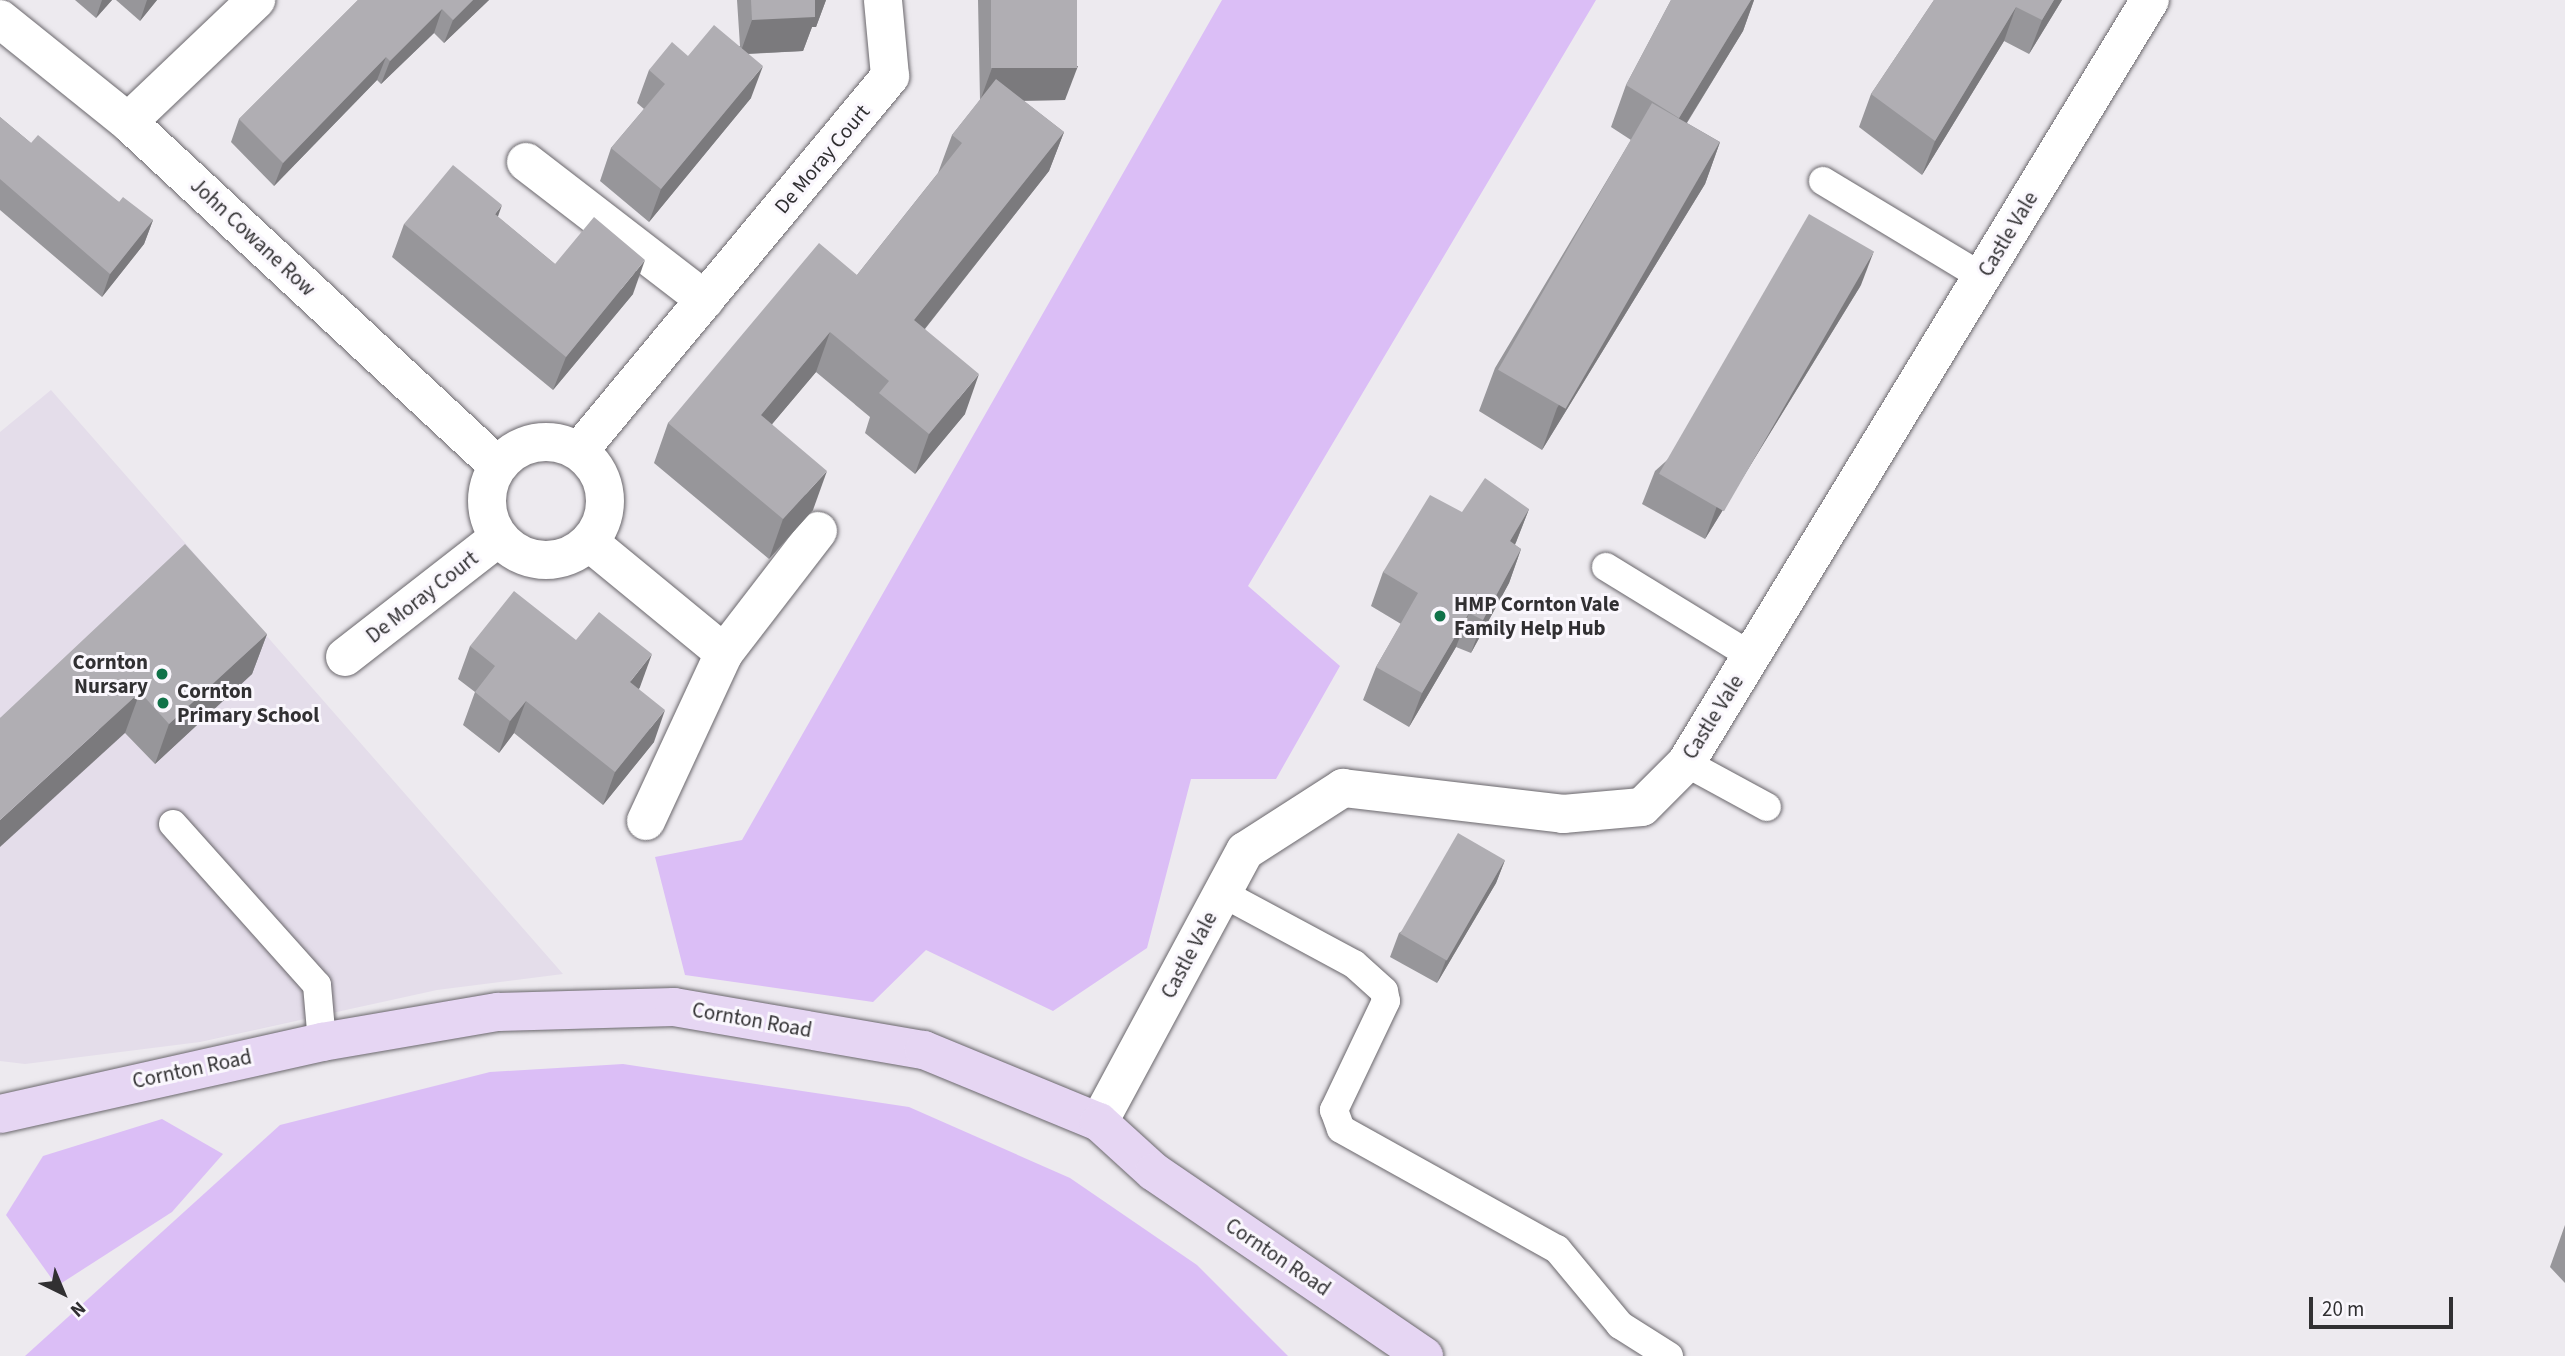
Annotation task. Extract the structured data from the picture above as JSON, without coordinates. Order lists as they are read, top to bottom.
{
  "streets": {
    "main road": ["Cornton Road"],
    "street": ["De Moray Court", "Castle Vale", "John Cowane Row"]
  },
  "crossings": [
    ["De Moray Court", "John Cowane Row"],
    ["Castle Vale", "Cornton Road"]
  ],
  "places": ["HMP Cornton Vale Family Help Hub", "Cornton Nursary", "Cornton Primary School"],
  "scale_bar": "20 m",
  "north": "bottom right"
}
